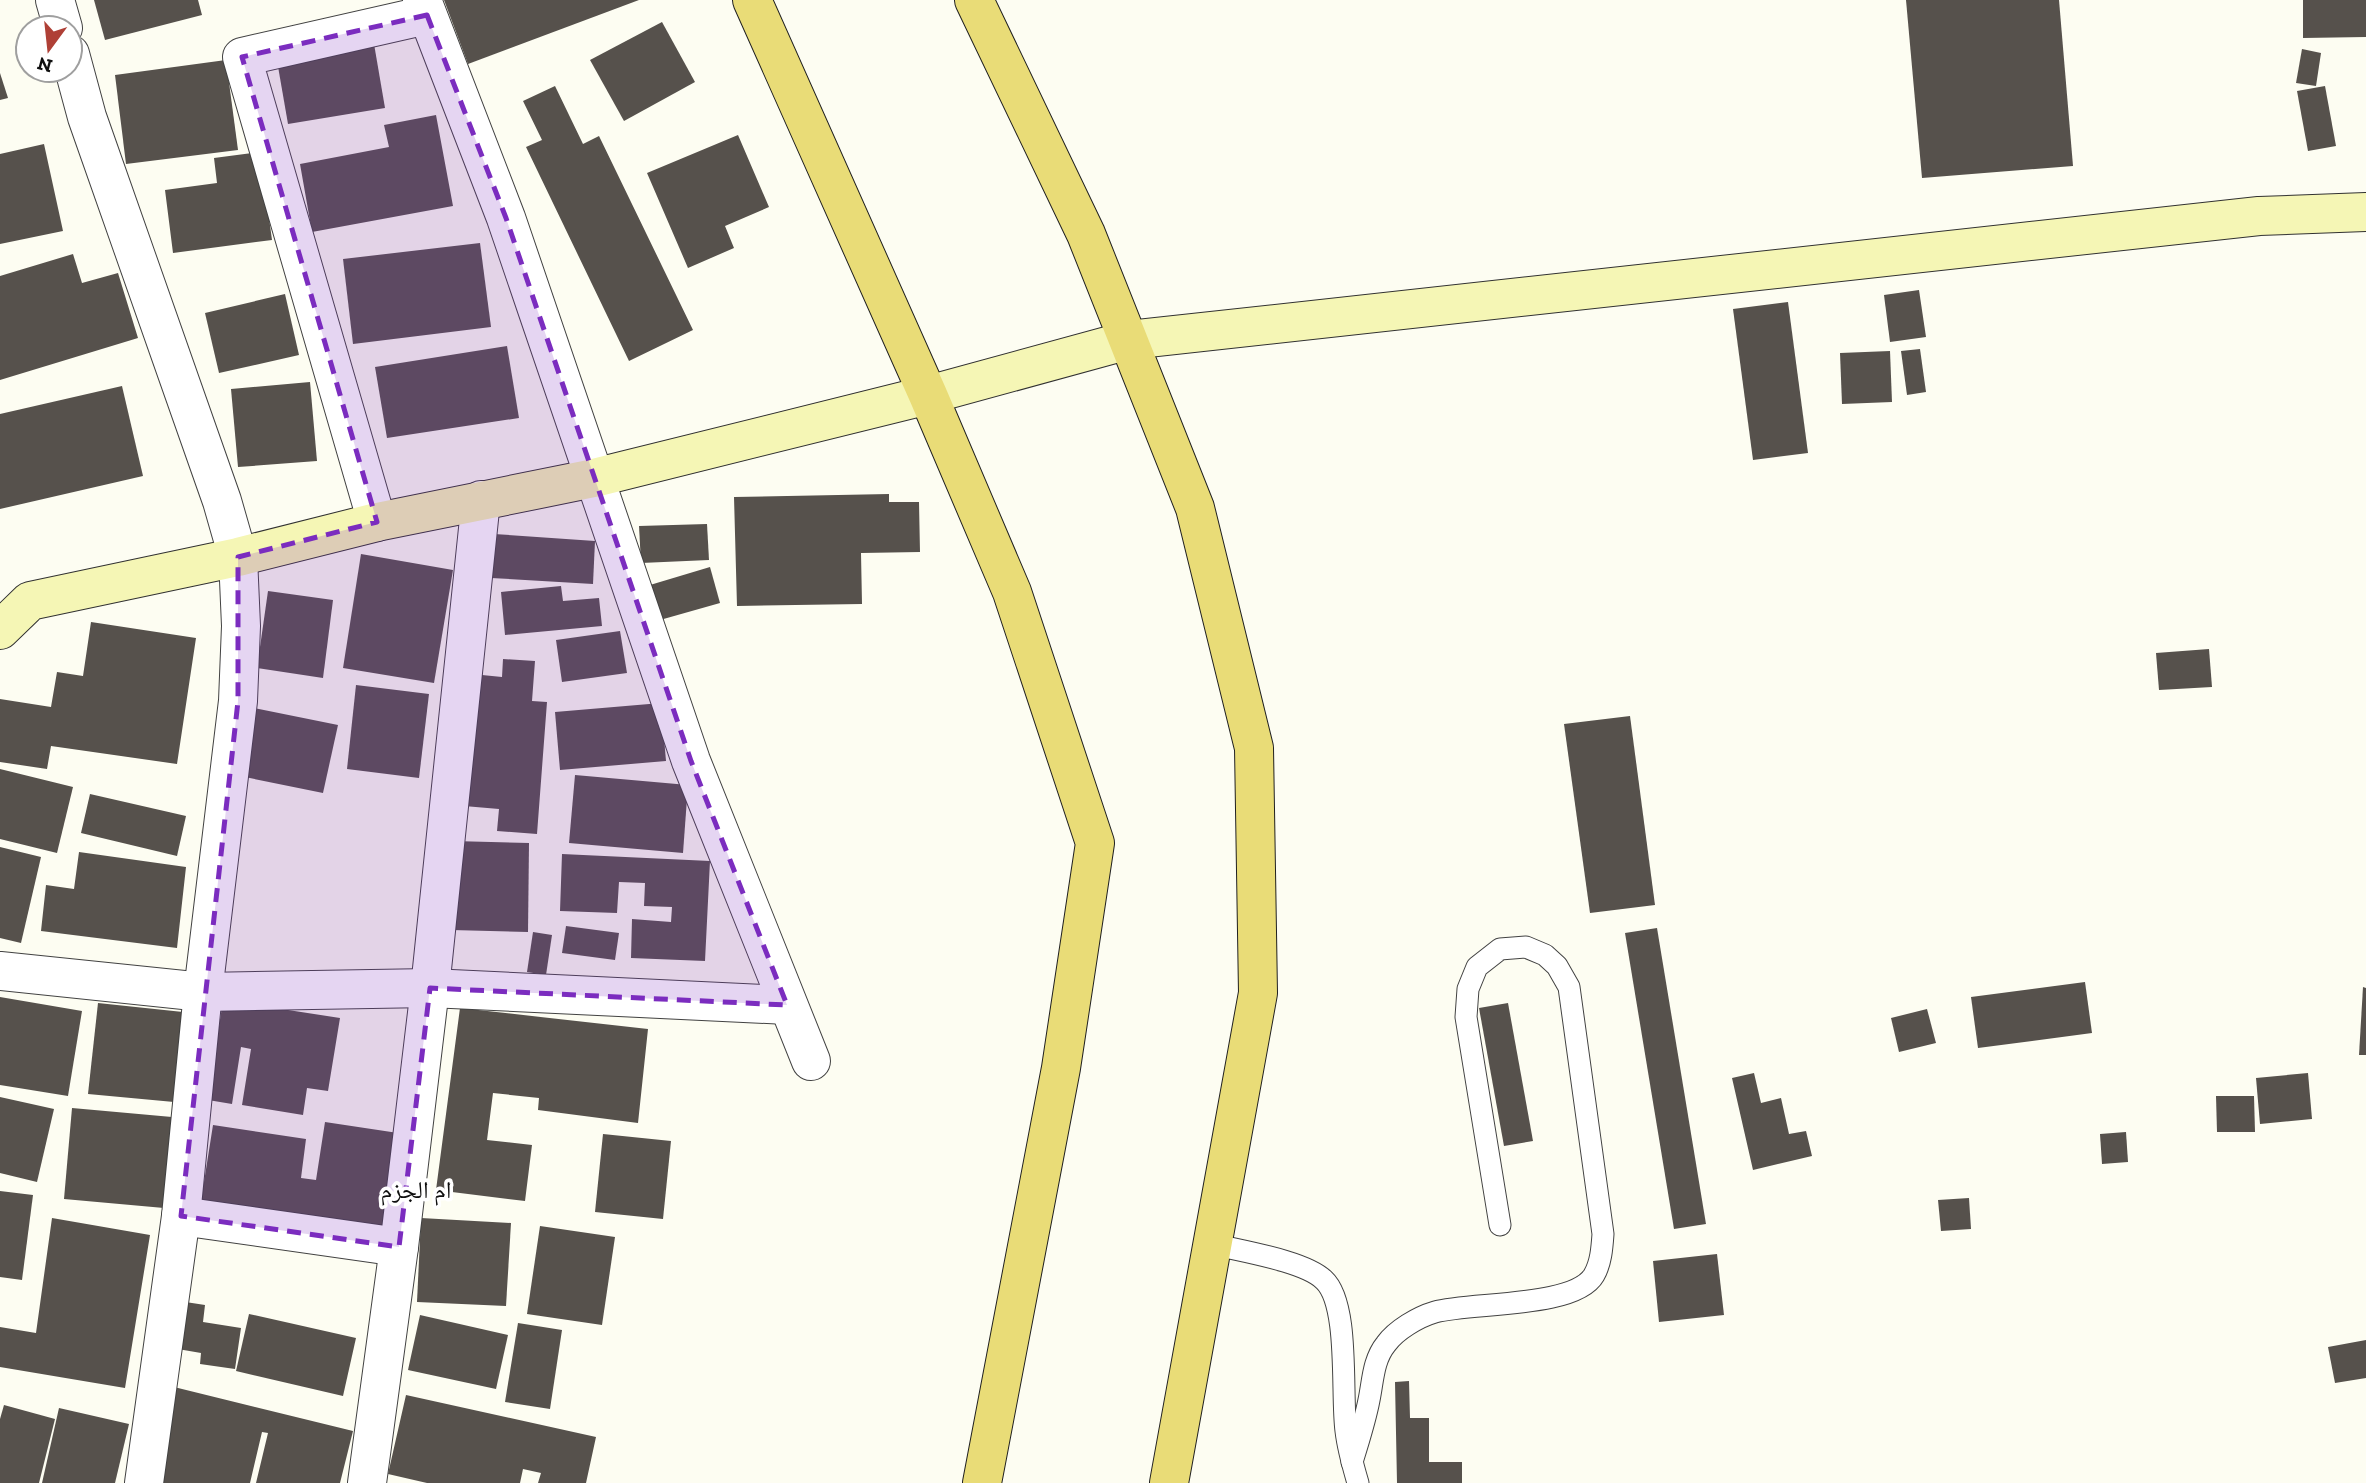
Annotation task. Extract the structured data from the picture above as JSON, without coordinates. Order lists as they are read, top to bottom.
{
  "districts": ["ام الجزم"],
  "north": "bottom"
}
